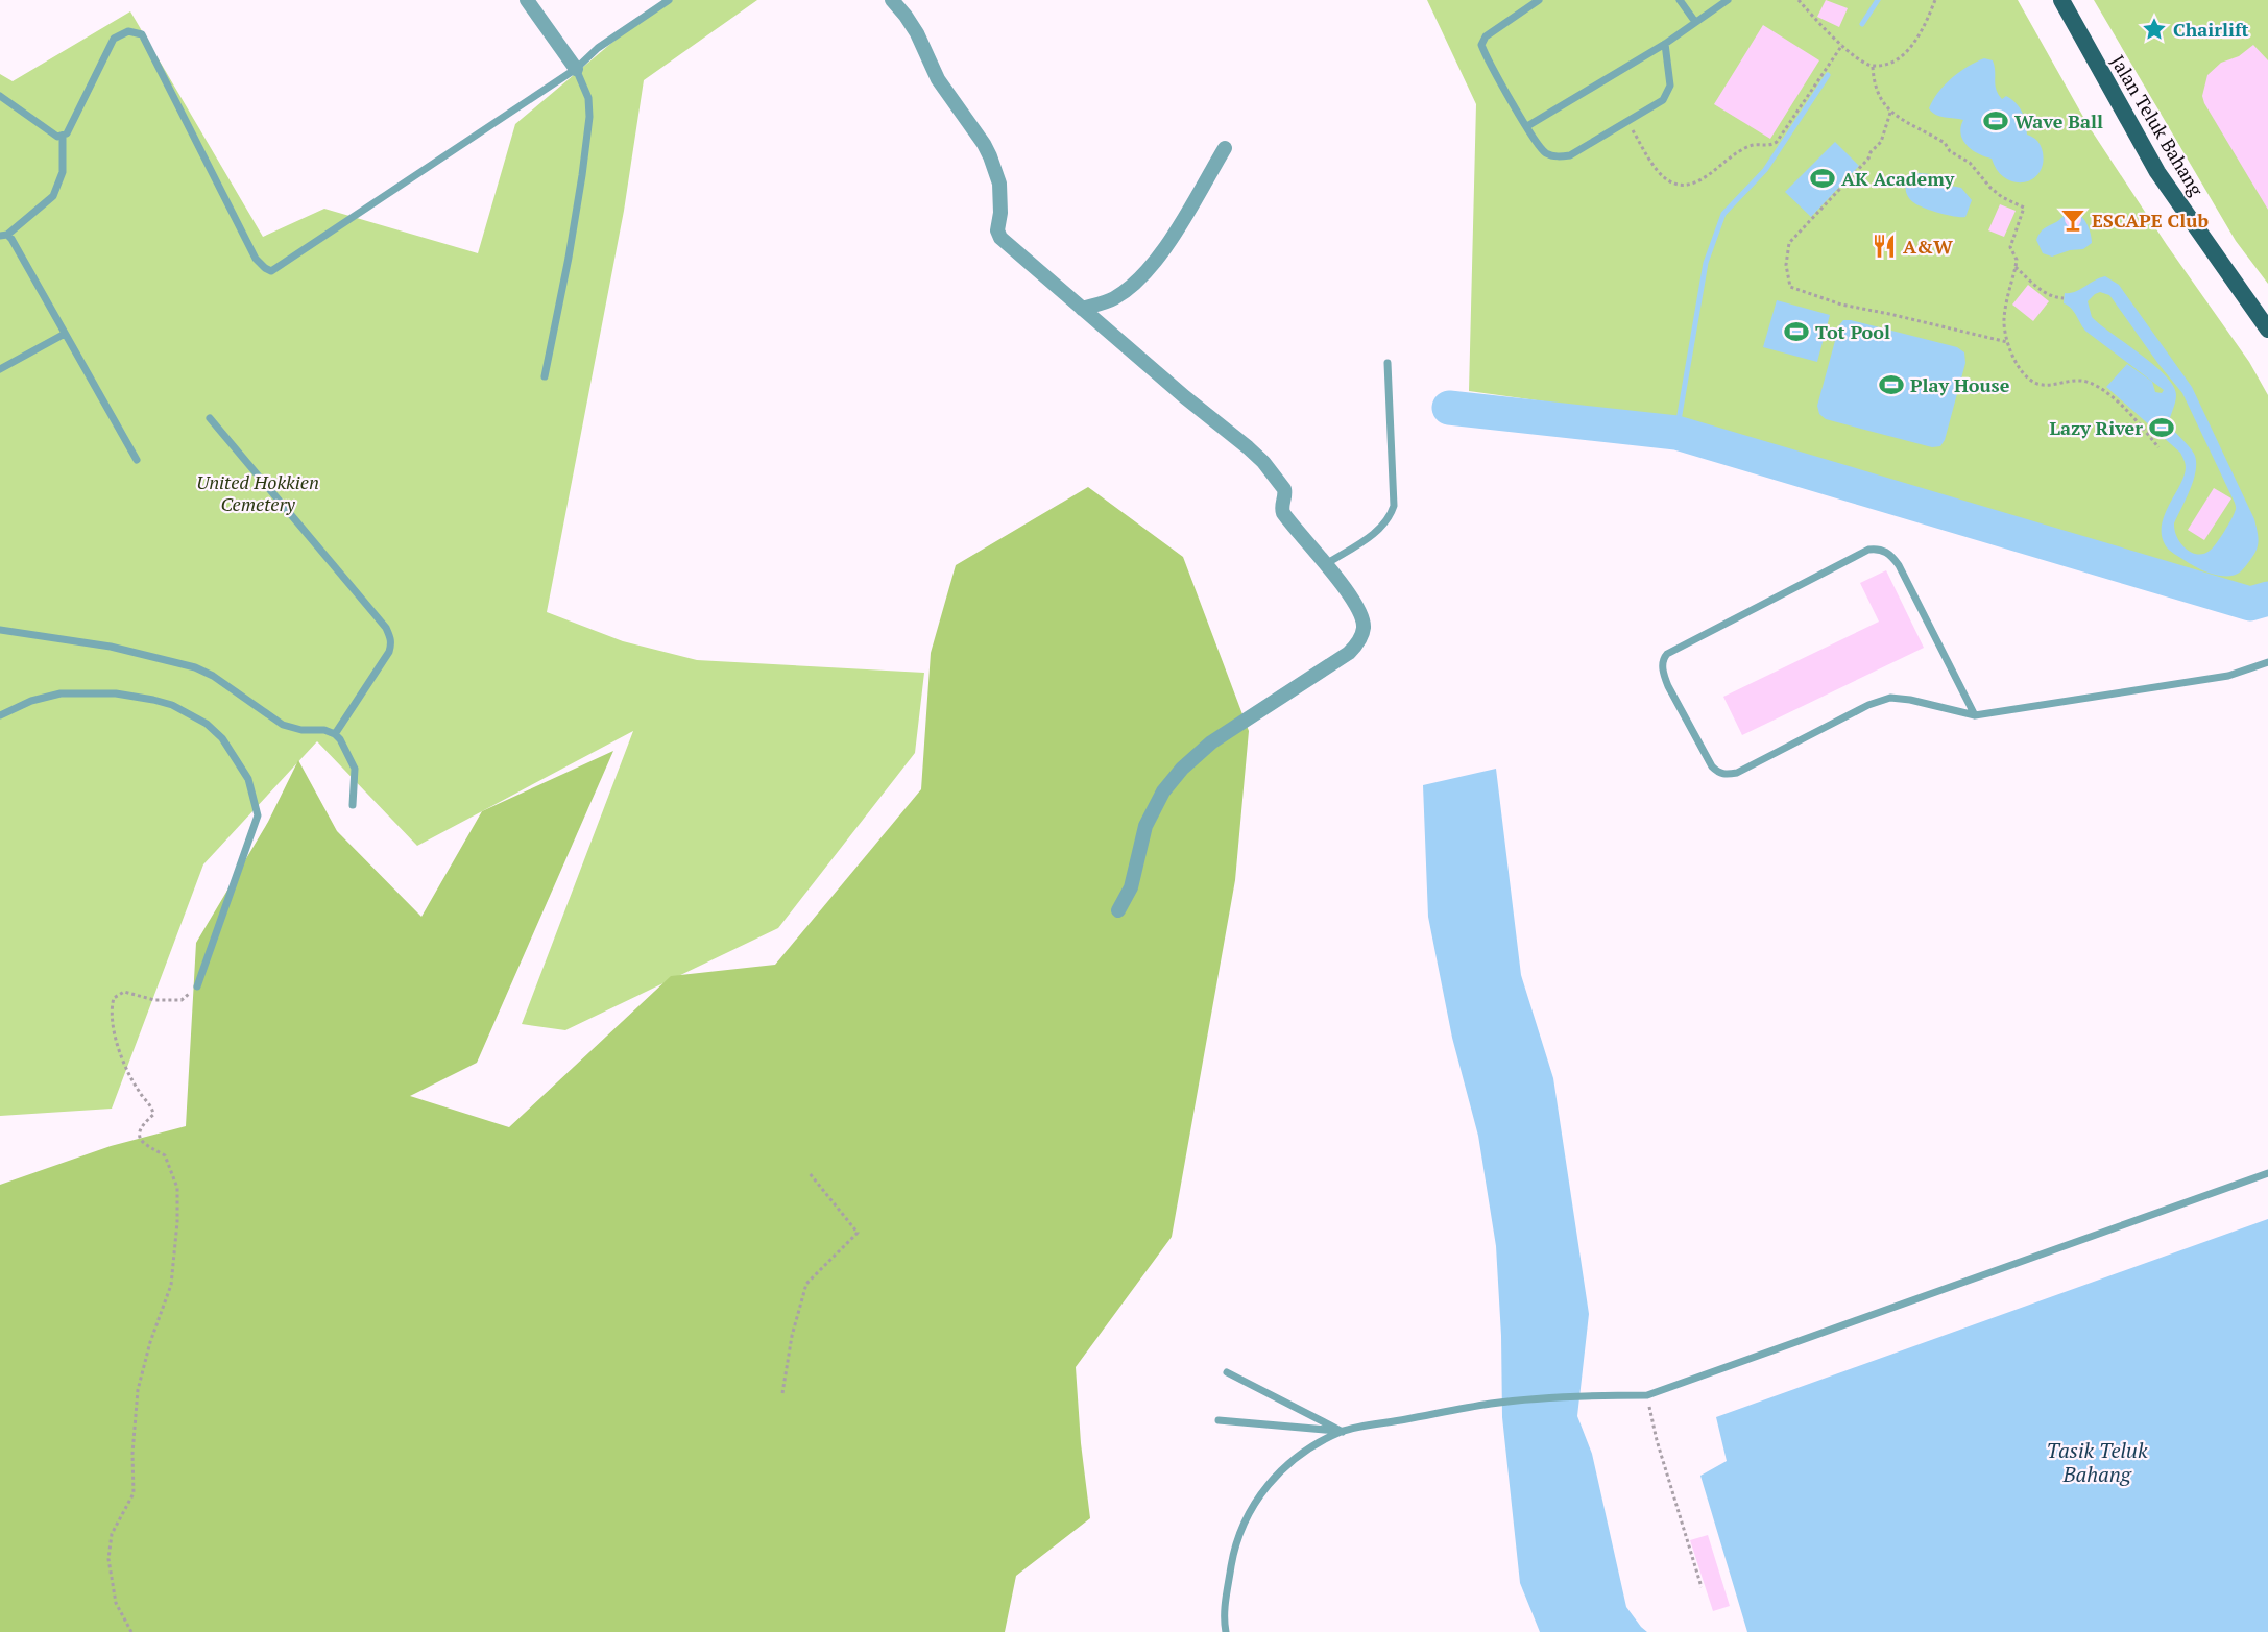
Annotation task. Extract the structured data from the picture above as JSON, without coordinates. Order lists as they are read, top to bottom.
{
  "streets": {
    "main road": ["Jalan Teluk Bahang"]
  },
  "water": ["Tasik Teluk Bahang"],
  "parks": ["United Hokkien Cemetery"],
  "places": {
    "place": ["Chairlift"],
    "sports": [
      "Wave Ball",
      "AK Academy",
      "Tot Pool",
      "Play House",
      "Lazy River"
    ],
    "bar": ["ESCAPE Club"],
    "restaurant": ["A&W"]
  }
}
